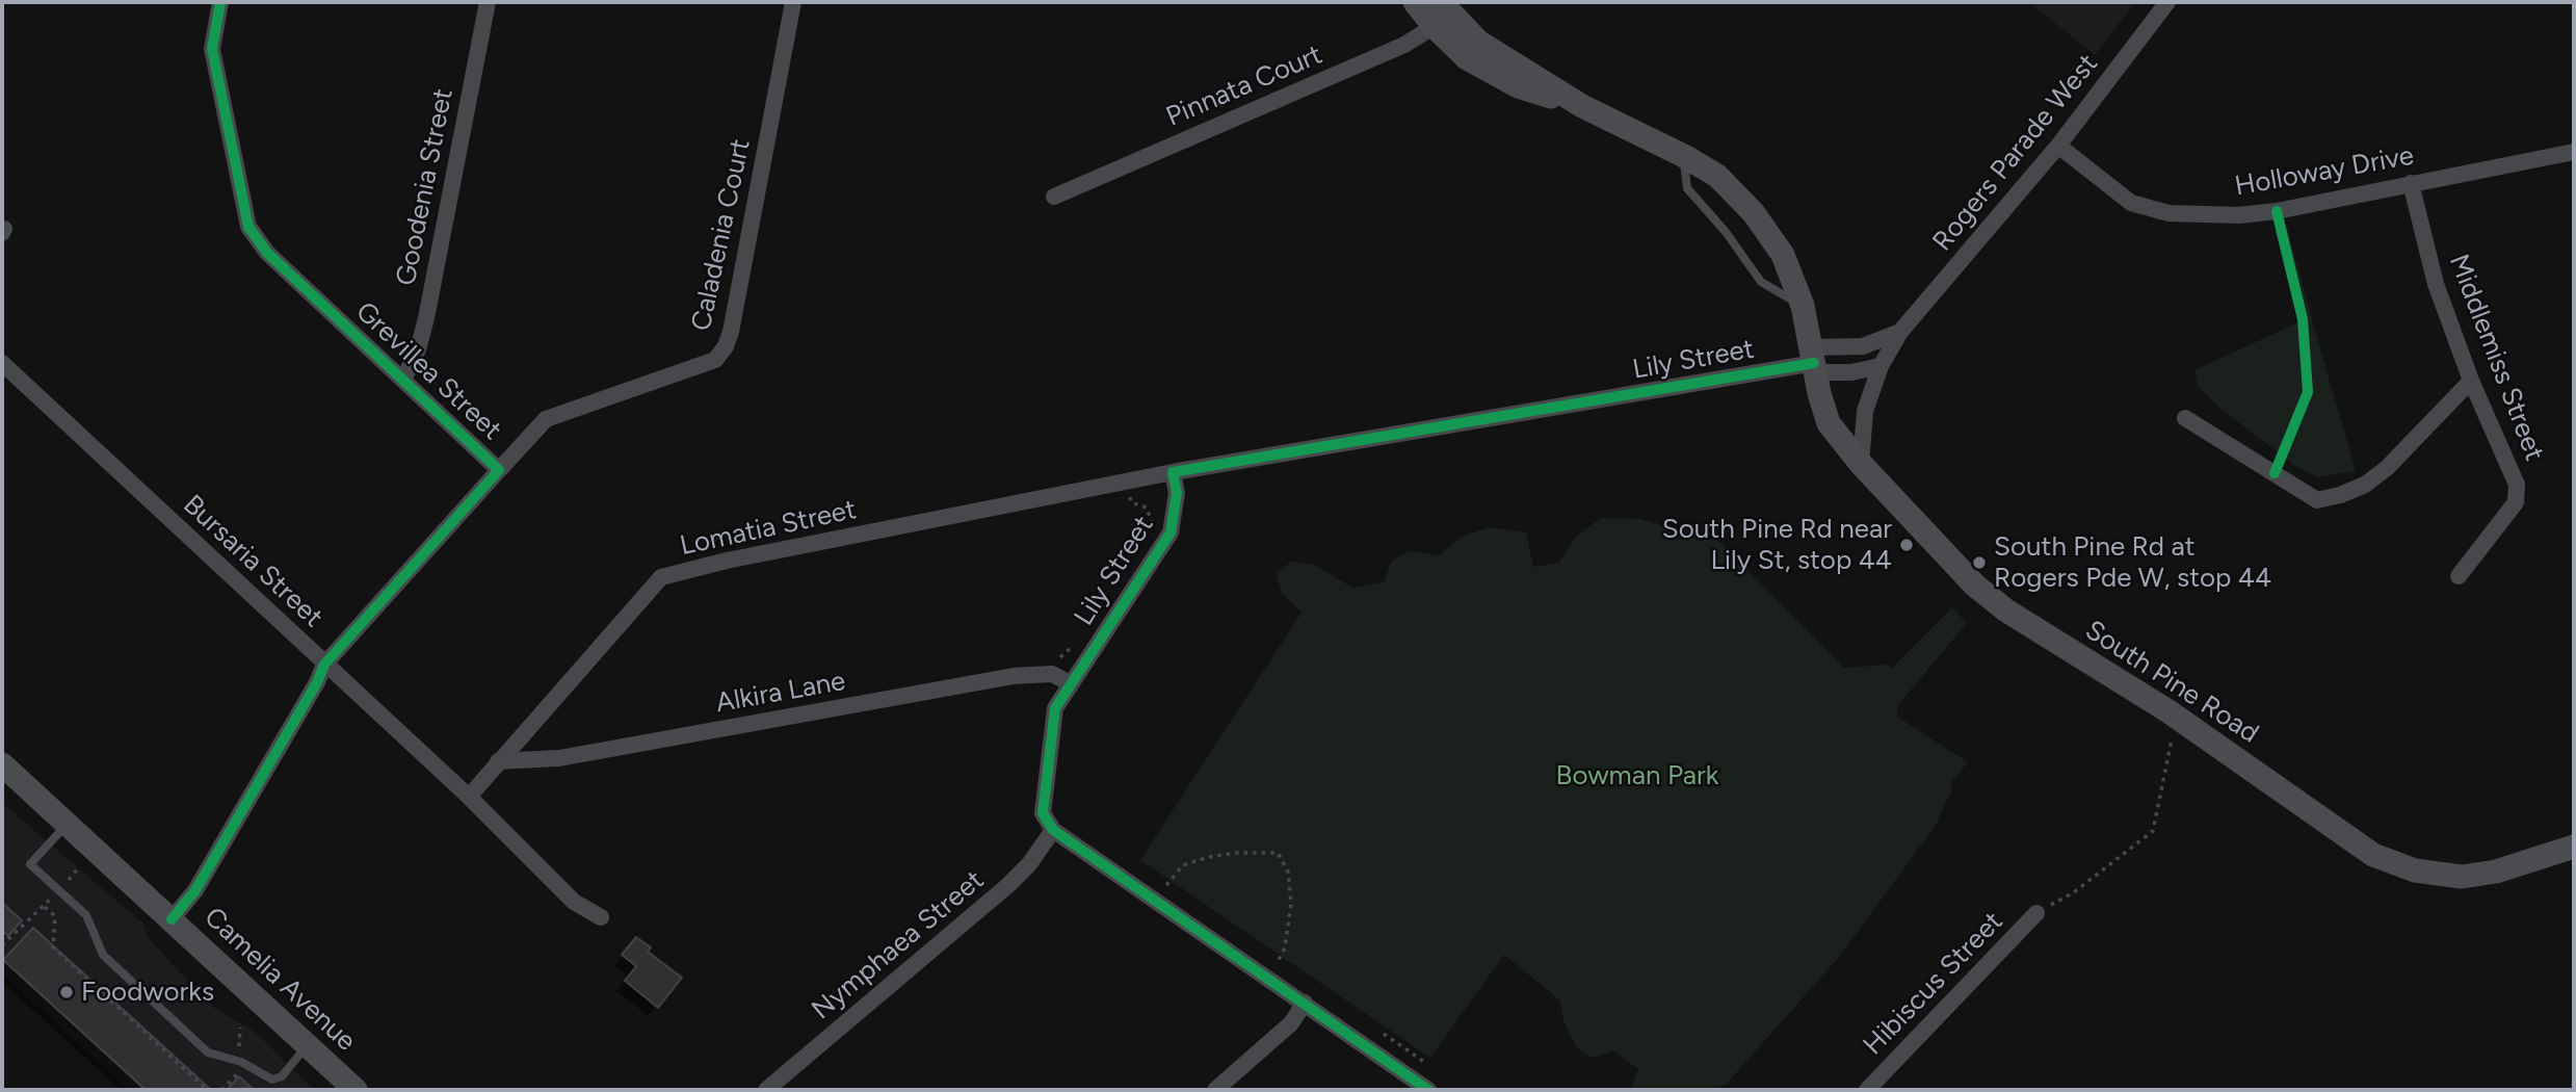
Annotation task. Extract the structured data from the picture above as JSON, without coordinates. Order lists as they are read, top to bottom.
{
  "streets": {
    "main road": ["South Pine Road", "Camelia Avenue"],
    "street": [
      "Pinnata Court",
      "Rogers Parade West",
      "Holloway Drive",
      "Goodenia Street",
      "Caladenia Court",
      "Middlemiss Street",
      "Lily Street",
      "Grevillea Street",
      "Lomatia Street",
      "Bursaria Street",
      "Alkira Lane",
      "Nymphaea Street",
      "Hibiscus Street"
    ]
  },
  "crossings": [
    ["Pinnata Court", "South Pine Road"],
    ["Rogers Parade West", "Holloway Drive"],
    ["Rogers Parade West", "Lily Street"],
    ["Rogers Parade West", "South Pine Road"],
    ["Holloway Drive", "Middlemiss Street"],
    ["Goodenia Street", "Grevillea Street"],
    ["Caladenia Court", "Grevillea Street"],
    ["Lily Street", "Lomatia Street"],
    ["Lily Street", "South Pine Road"],
    ["Lily Street", "Alkira Lane"],
    ["Lily Street", "Nymphaea Street"],
    ["Grevillea Street", "Bursaria Street"],
    ["Grevillea Street", "Camelia Avenue"],
    ["Lomatia Street", "Bursaria Street"],
    ["Lomatia Street", "Alkira Lane"]
  ],
  "parks": ["Bowman Park"],
  "places": ["South Pine Rd near Lily St, stop 44", "South Pine Rd at Rogers Pde W, stop 44", "Foodworks"]
}
